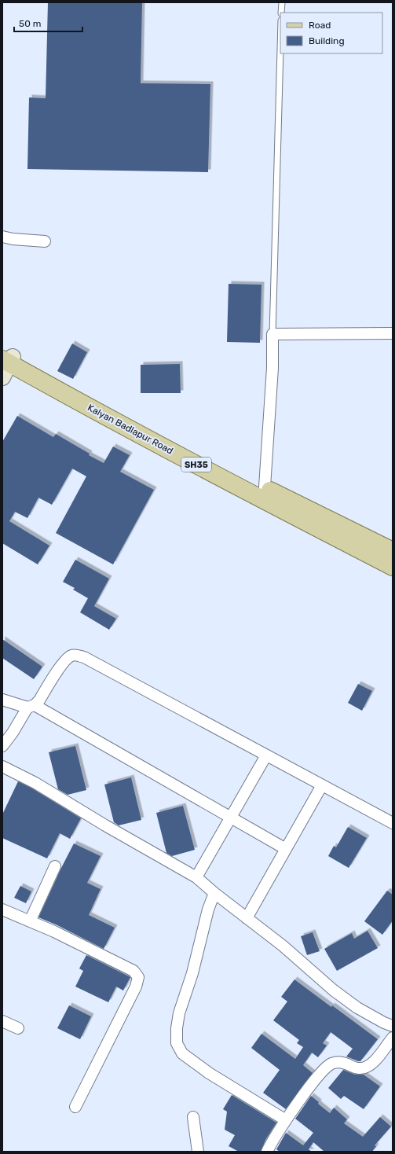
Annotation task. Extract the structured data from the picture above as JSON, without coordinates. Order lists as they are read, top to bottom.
{
  "streets": {
    "main road": ["Kalyan Badlapur Road", "SH35"]
  },
  "legend": ["Road", "Building"],
  "scale_bar": "50 m"
}
